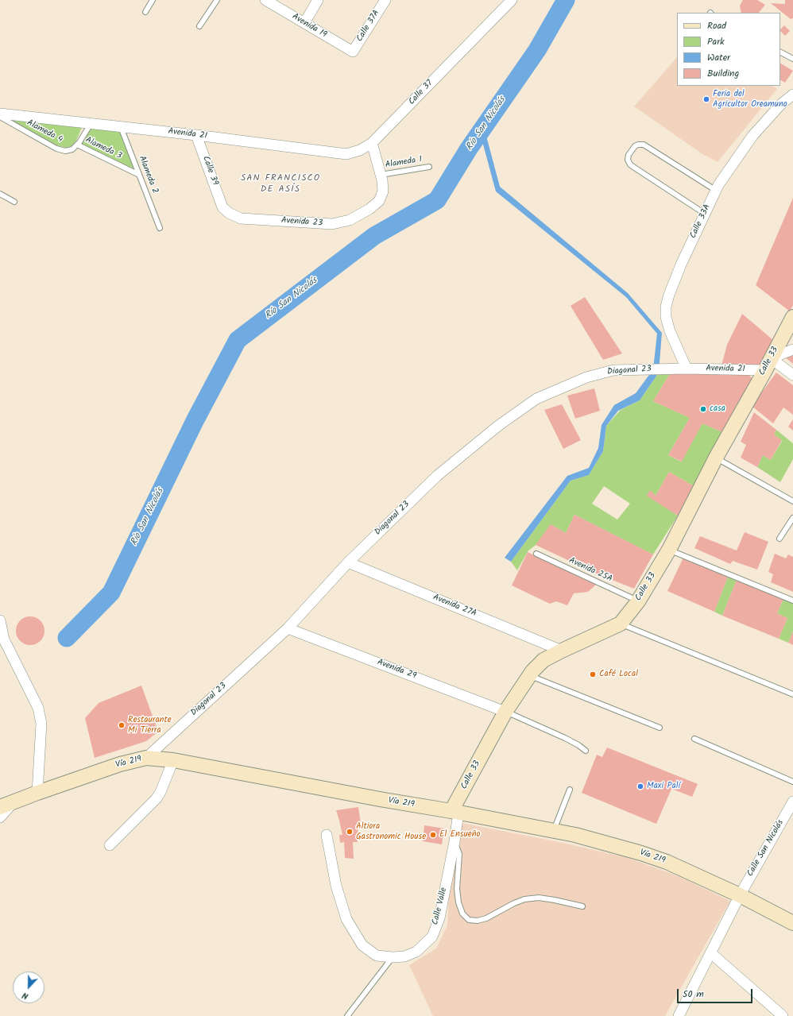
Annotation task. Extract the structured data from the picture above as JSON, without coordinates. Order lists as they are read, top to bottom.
{
  "streets": {
    "main road": ["Calle 33", "Vía 219"],
    "street": [
      "Avenida 19",
      "Calle 37A",
      "Calle 37",
      "Avenida 21",
      "Calle 39",
      "Calle 33A",
      "Avenida 23",
      "Diagonal 23",
      "Avenida 27A",
      "Avenida 29",
      "Calle San Nicolás",
      "Calle Valle"
    ],
    "lane": [
      "Alameda 4",
      "Alameda 3",
      "Alameda 1",
      "Alameda 2",
      "Avenida 25A"
    ]
  },
  "crossings": [
    ["Avenida 19", "Calle 37A"],
    ["Calle 37", "Avenida 21"],
    ["Alameda 4", "Alameda 3"],
    ["Avenida 21", "Calle 39"],
    ["Avenida 21", "Alameda 2"],
    ["Avenida 21", "Calle 33A"],
    ["Avenida 21", "Calle 33"],
    ["Avenida 21", "Diagonal 23"],
    ["Alameda 3", "Alameda 2"],
    ["Alameda 1", "Avenida 23"],
    ["Calle 39", "Avenida 23"],
    ["Calle 33A", "Diagonal 23"],
    ["Calle 33", "Avenida 25A"],
    ["Calle 33", "Avenida 27A"],
    ["Calle 33", "Avenida 29"],
    ["Calle 33", "Vía 219"],
    ["Calle 33", "Calle Valle"],
    ["Diagonal 23", "Avenida 27A"],
    ["Diagonal 23", "Avenida 29"],
    ["Diagonal 23", "Vía 219"],
    ["Vía 219", "Calle San Nicolás"],
    ["Vía 219", "Calle Valle"]
  ],
  "districts": ["SAN FRANCISCO DE ASÍS"],
  "water": ["Río San Nicolás"],
  "places": [
    "Feria del Agricultor Oreamuno",
    "casa",
    "Café Local",
    "Restaurante Mi Tierra",
    "Maxi Palí",
    "Altiora Gastronomic House",
    "El Ensueño"
  ],
  "legend": [
    "Road",
    "Park",
    "Water",
    "Building"
  ],
  "scale_bar": "50 m",
  "north": "bottom"
}
